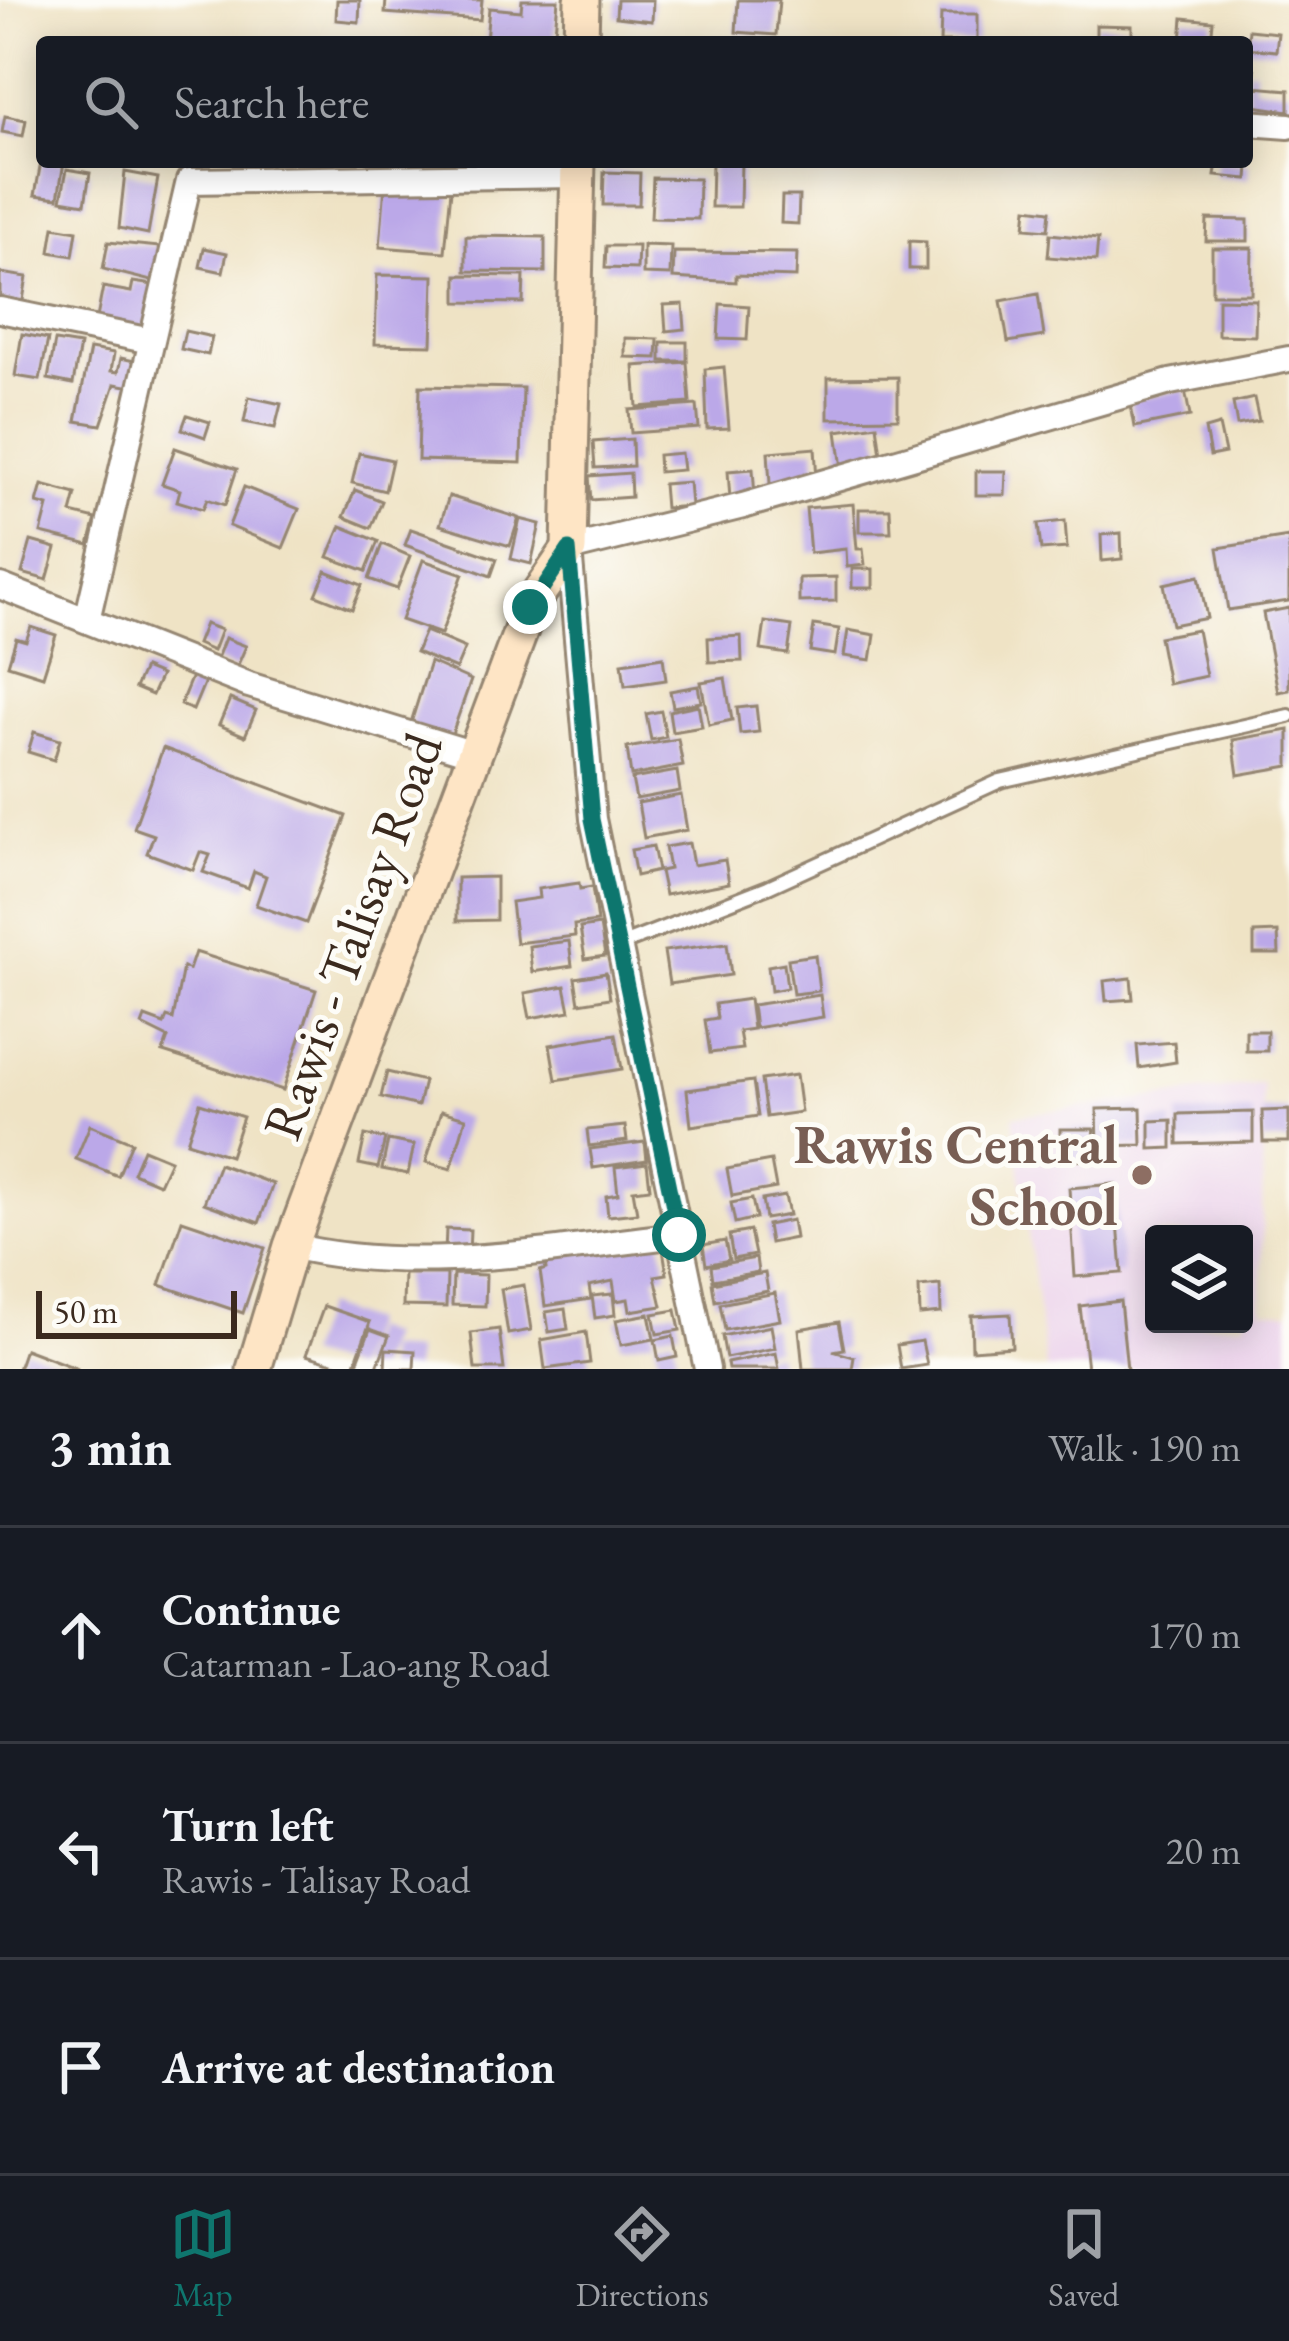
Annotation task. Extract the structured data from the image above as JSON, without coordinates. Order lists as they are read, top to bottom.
{
  "streets": {
    "main road": ["Rawis - Talisay Road"]
  },
  "places": ["Rawis Central School"],
  "scale_bar": "50 m",
  "page": {
    "search": "Search here",
    "scale": "50 m",
    "heading": ["3 min", "Walk · 190 m"],
    "list": [
      ["Continue", "Catarman - Lao-ang Road", "170 m"],
      ["Turn left", "Rawis - Talisay Road", "20 m"],
      "Arrive at destination"
    ],
    "nav": ["Map", "Directions", "Saved"]
  }
}
